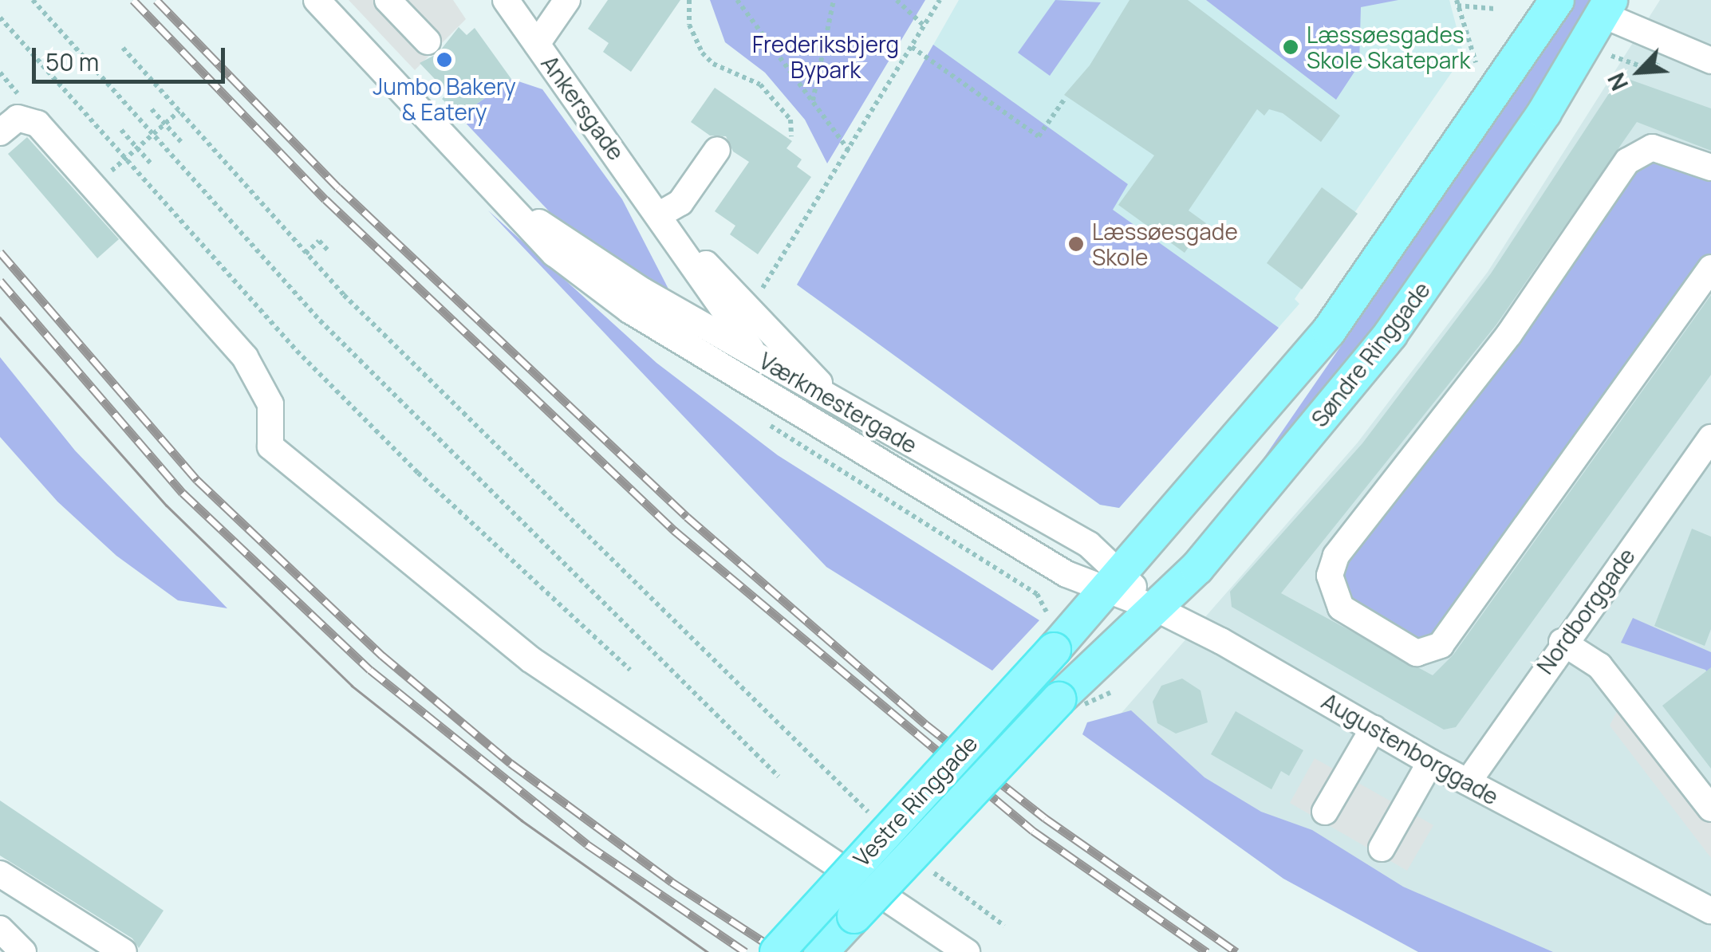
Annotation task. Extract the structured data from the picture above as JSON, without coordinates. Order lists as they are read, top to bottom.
{
  "streets": {
    "main road": ["Søndre Ringgade", "Vestre Ringgade"],
    "street": [
      "Ankersgade",
      "Værkmestergade",
      "Nordborggade",
      "Augustenborggade"
    ]
  },
  "crossings": [
    ["Ankersgade", "Værkmestergade"],
    ["Søndre Ringgade", "Værkmestergade"],
    ["Søndre Ringgade", "Augustenborggade"],
    ["Søndre Ringgade", "Vestre Ringgade"],
    ["Værkmestergade", "Augustenborggade"],
    ["Værkmestergade", "Vestre Ringgade"],
    ["Nordborggade", "Augustenborggade"]
  ],
  "parks": ["Frederiksbjerg Bypark"],
  "places": ["Læssøesgades Skole Skatepark", "Jumbo Bakery & Eatery", "Læssøesgade Skole"],
  "scale_bar": "50 m",
  "north": "bottom left"
}
